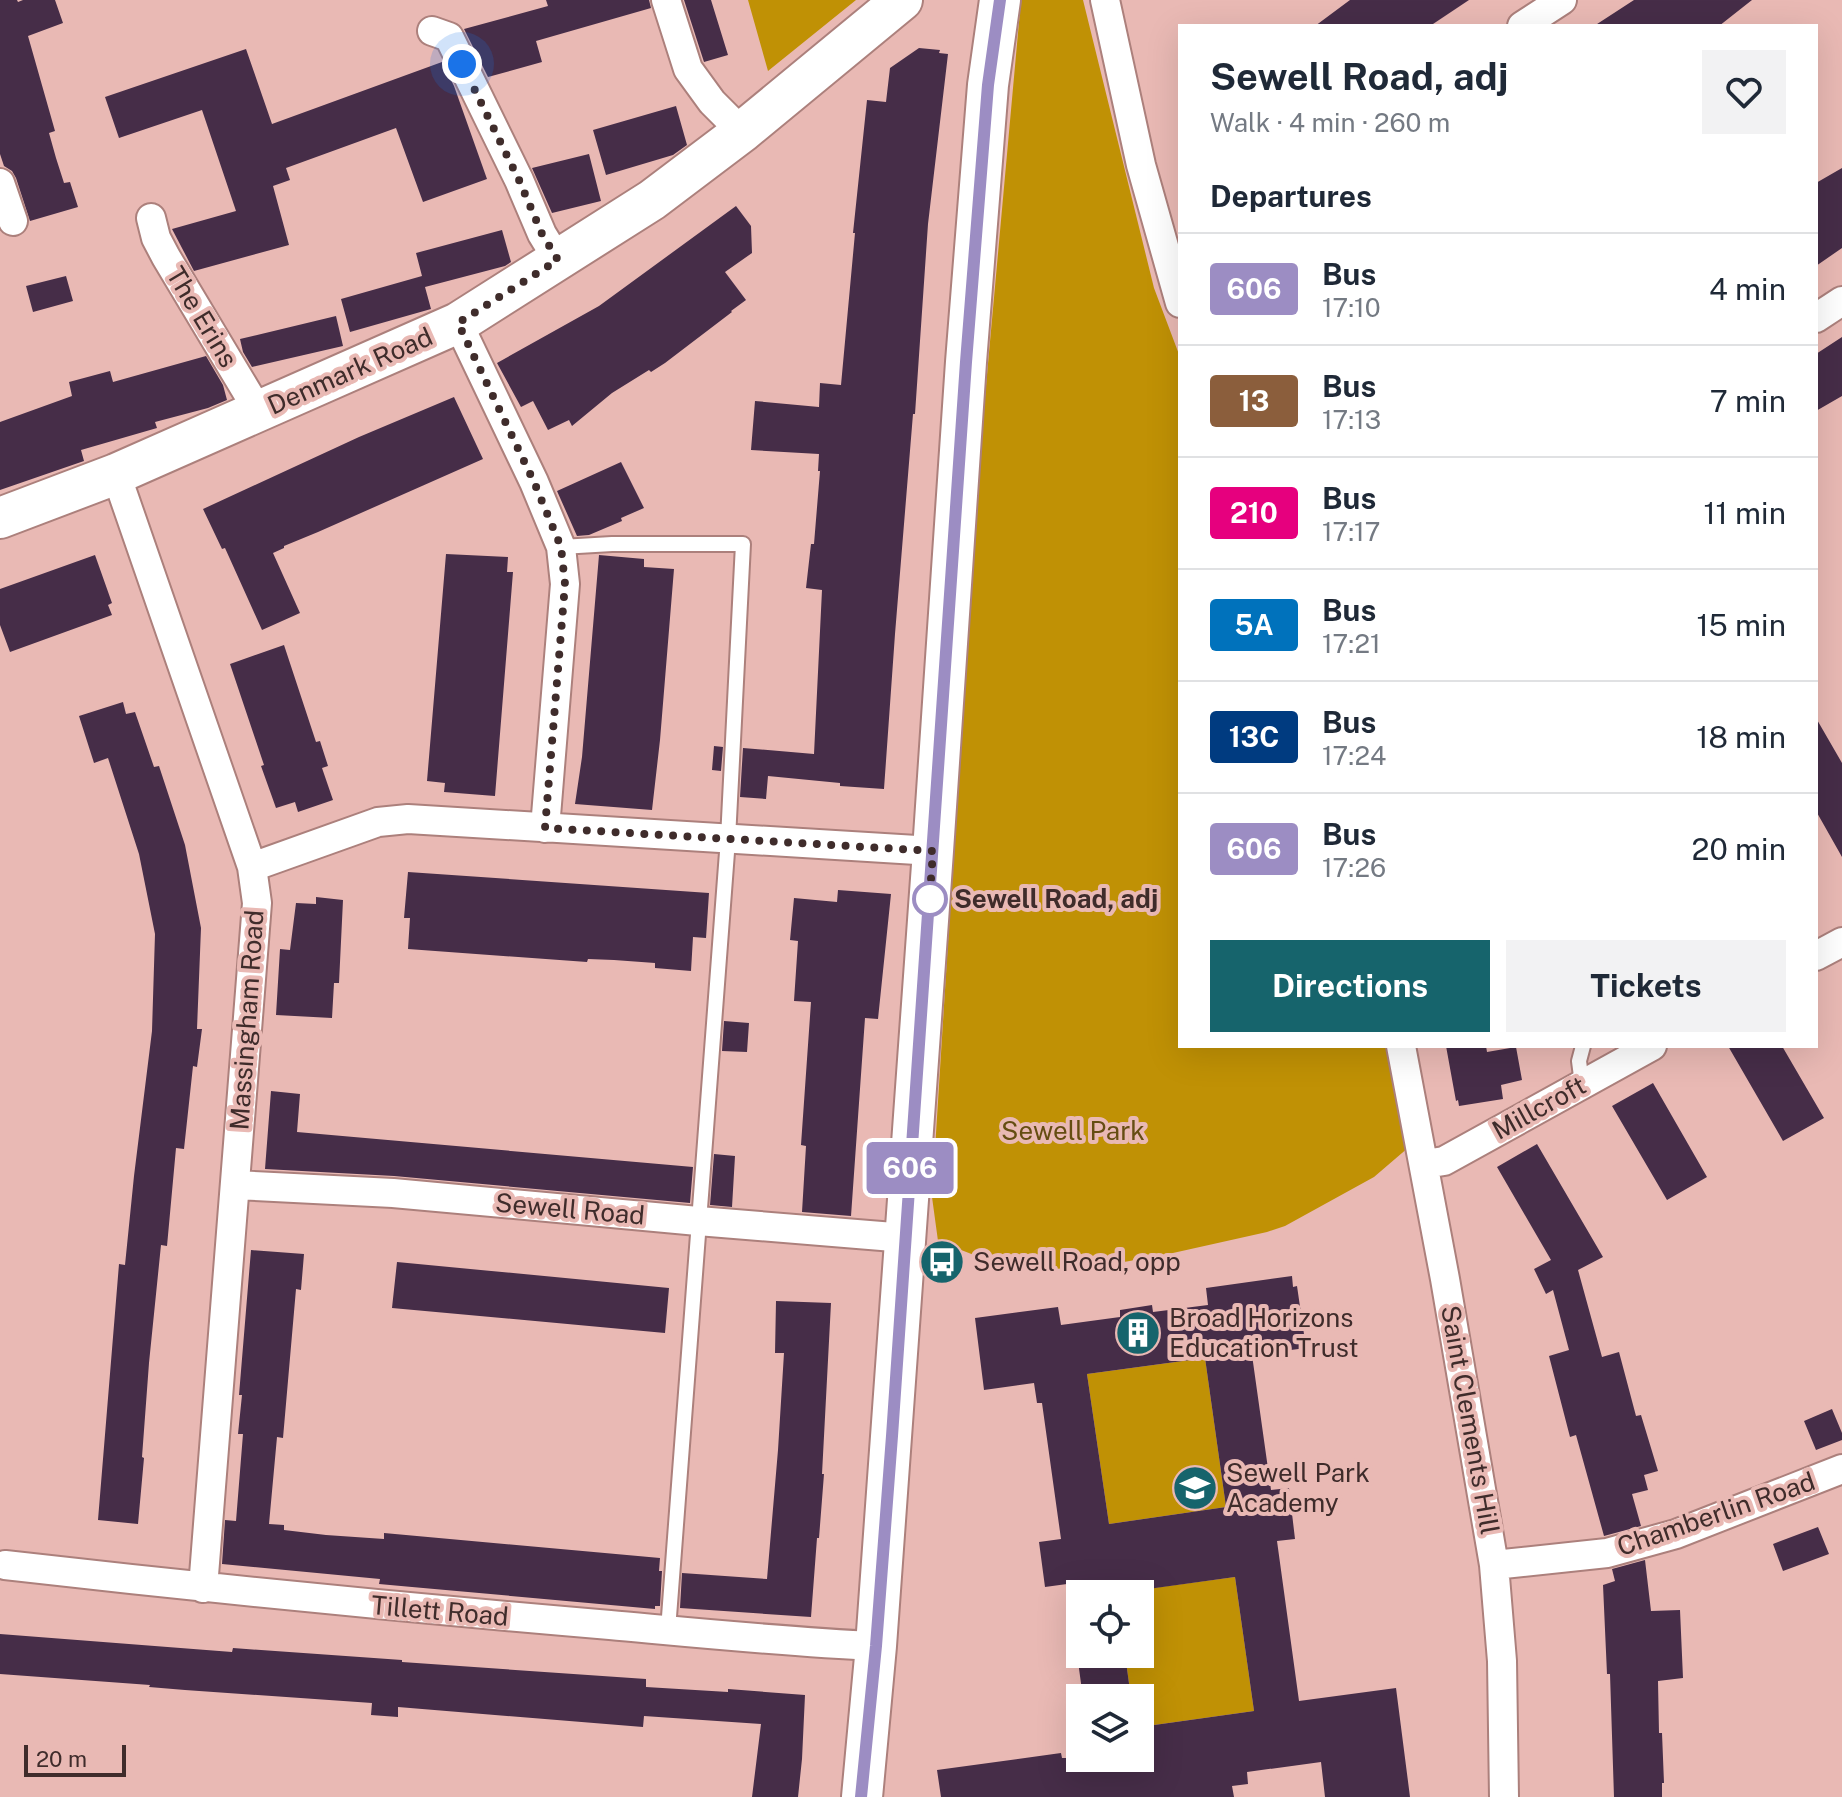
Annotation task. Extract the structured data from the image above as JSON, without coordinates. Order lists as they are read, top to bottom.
{
  "streets": {
    "main road": ["Denmark Road"],
    "street": [
      "The Erins",
      "Massingham Road",
      "Millcroft",
      "Sewell Road",
      "Saint Clements Hill",
      "Chamberlin Road",
      "Tillett Road"
    ]
  },
  "crossings": [
    ["The Erins", "Denmark Road"],
    ["Denmark Road", "Massingham Road"],
    ["Massingham Road", "Sewell Road"],
    ["Massingham Road", "Tillett Road"],
    ["Millcroft", "Saint Clements Hill"],
    ["Saint Clements Hill", "Chamberlin Road"]
  ],
  "parks": ["Sewell Park"],
  "places": {
    "other": ["Sewell Road, adj"],
    "bus stop": ["Sewell Road, opp"],
    "building": ["Broad Horizons Education Trust"],
    "school or university": ["Sewell Park Academy"]
  },
  "lines": ["bus line 606"],
  "scale_bar": "20 m",
  "page": {
    "on_map": "606",
    "heading": [
      ["Sewell Road, adj", "Walk · 4 min · 260 m"],
      "Departures"
    ],
    "list": [
      {
        "mark": "606",
        "name": "Bus",
        "note": "17:10",
        "value": "4 min"
      },
      {
        "mark": "13",
        "name": "Bus",
        "note": "17:13",
        "value": "7 min"
      },
      {
        "mark": "210",
        "name": "Bus",
        "note": "17:17",
        "value": "11 min"
      },
      {
        "mark": "5A",
        "name": "Bus",
        "note": "17:21",
        "value": "15 min"
      },
      {
        "mark": "13C",
        "name": "Bus",
        "note": "17:24",
        "value": "18 min"
      },
      {
        "mark": "606",
        "name": "Bus",
        "note": "17:26",
        "value": "20 min"
      }
    ],
    "buttons": ["Directions", "Tickets"],
    "scale": "20 m"
  }
}
